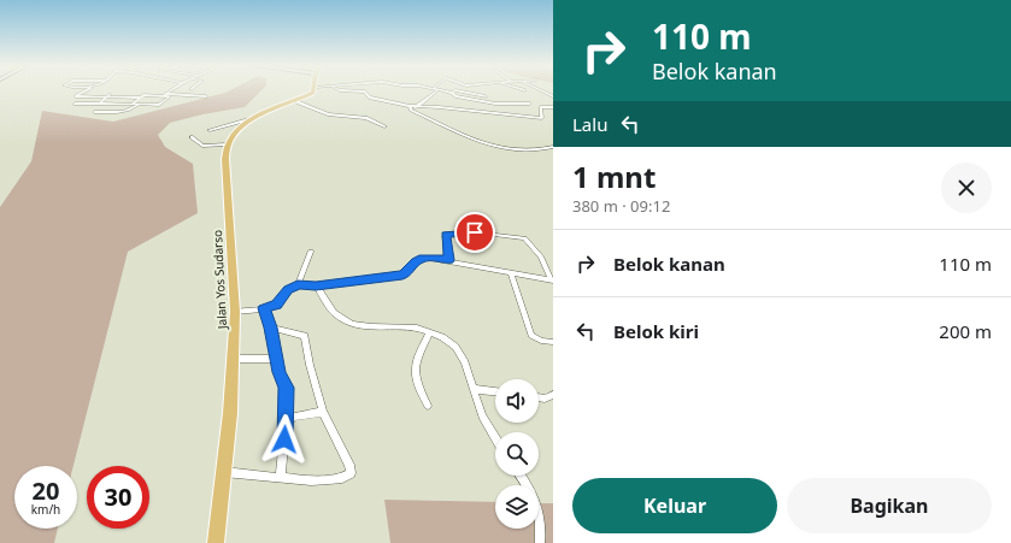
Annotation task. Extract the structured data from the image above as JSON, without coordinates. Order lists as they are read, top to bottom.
{
  "streets": {
    "highway": ["Jalan Yos Sudarso"]
  },
  "page": {
    "turn": ["110 m", "Belok kanan"],
    "then": "Lalu",
    "heading": ["1 mnt", "380 m · 09:12"],
    "list": [
      {
        "name": "Belok kanan",
        "value": "110 m"
      },
      {
        "name": "Belok kiri",
        "value": "200 m"
      }
    ],
    "speed": "20 km/h",
    "limit": "30",
    "buttons": ["Keluar", "Bagikan"]
  }
}
